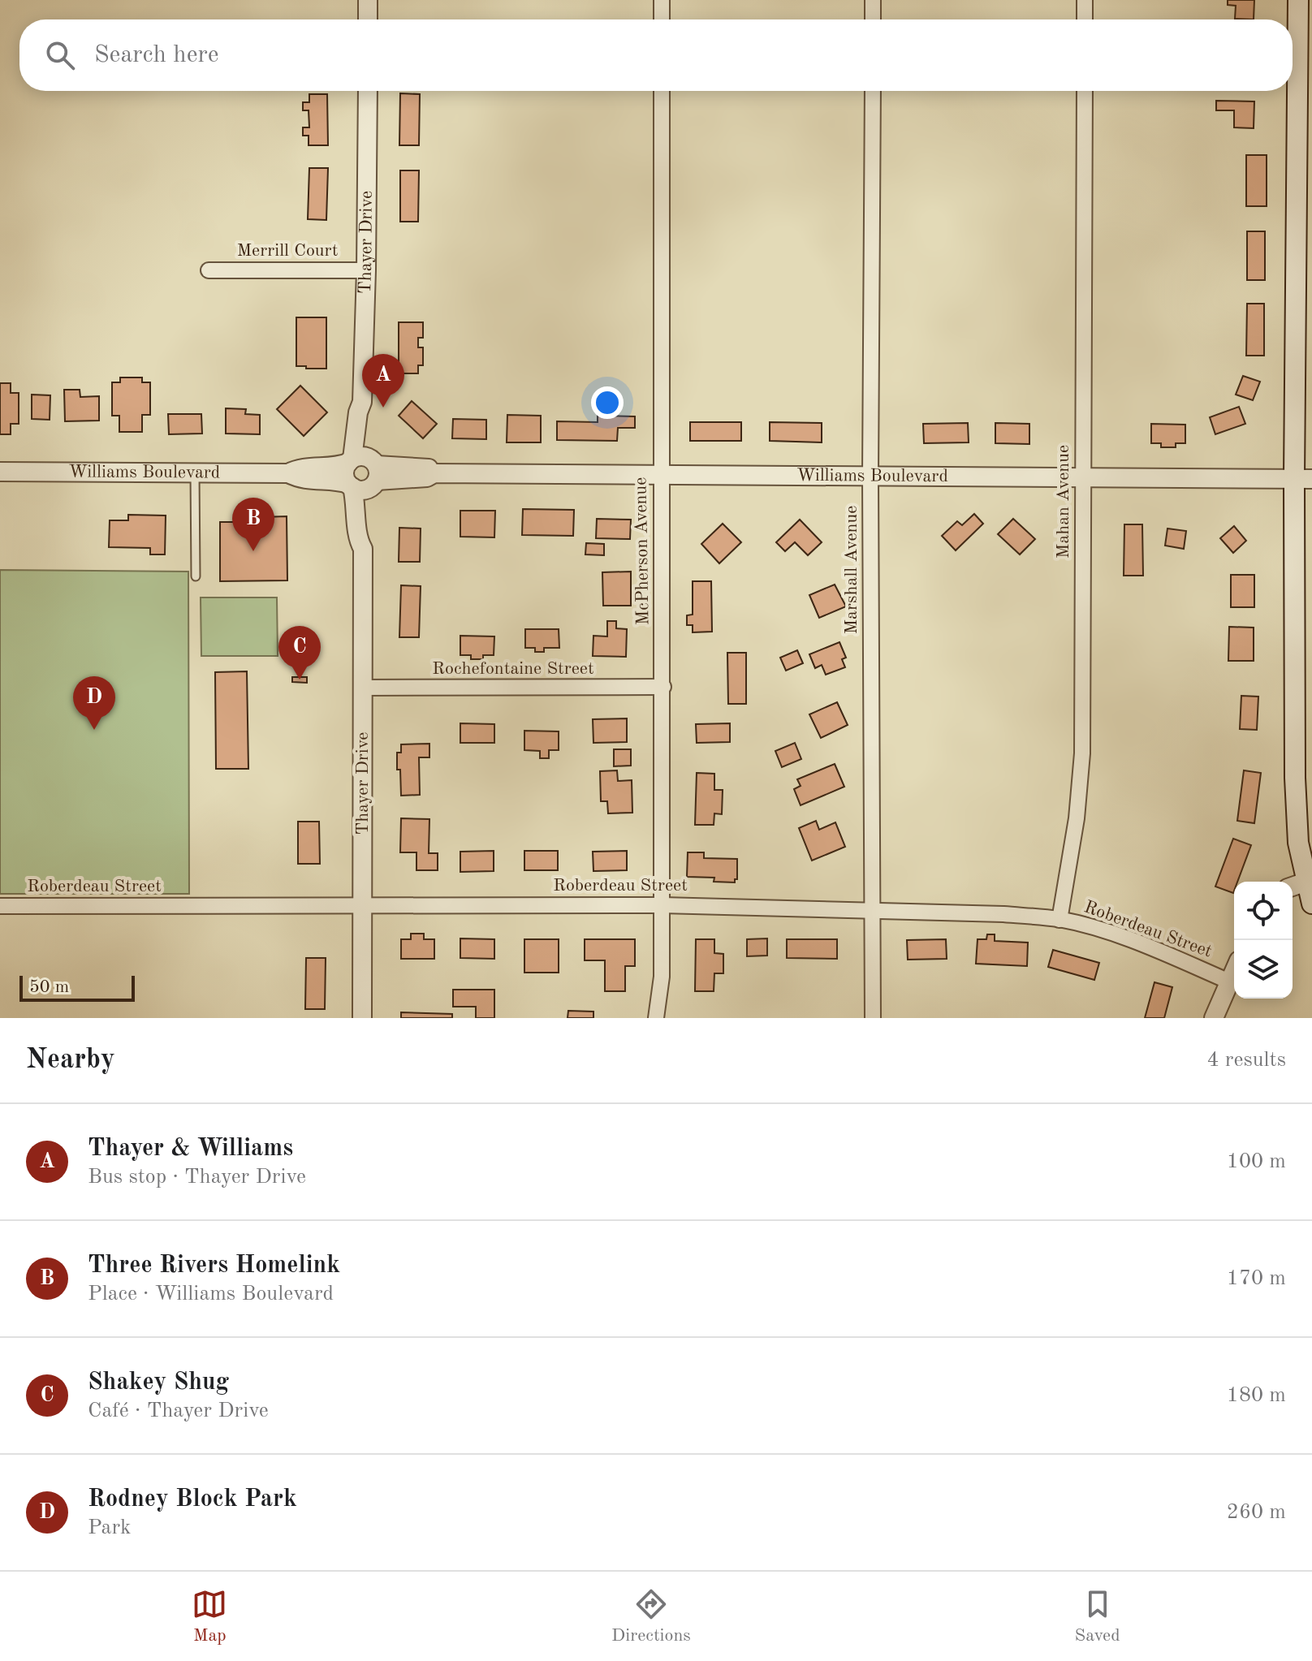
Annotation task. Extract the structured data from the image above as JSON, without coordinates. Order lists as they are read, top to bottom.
{
  "streets": {
    "street": [
      "Thayer Drive",
      "Merrill Court",
      "Williams Boulevard",
      "Mahan Avenue",
      "McPherson Avenue",
      "Marshall Avenue",
      "Rochefontaine Street",
      "Roberdeau Street"
    ]
  },
  "crossings": [
    ["Thayer Drive", "Merrill Court"],
    ["Thayer Drive", "Williams Boulevard"],
    ["Thayer Drive", "Rochefontaine Street"],
    ["Thayer Drive", "Roberdeau Street"],
    ["Williams Boulevard", "Mahan Avenue"],
    ["Williams Boulevard", "McPherson Avenue"],
    ["Williams Boulevard", "Marshall Avenue"],
    ["Mahan Avenue", "Roberdeau Street"],
    ["McPherson Avenue", "Rochefontaine Street"],
    ["McPherson Avenue", "Roberdeau Street"],
    ["Marshall Avenue", "Roberdeau Street"]
  ],
  "scale_bar": "50 m",
  "page": {
    "search": "Search here",
    "pins": [
      "A",
      "B",
      "C",
      "D"
    ],
    "scale": "50 m",
    "heading": ["Nearby", "4 results"],
    "list": [
      {
        "mark": "A",
        "name": "Thayer & Williams",
        "note": "Bus stop · Thayer Drive",
        "value": "100 m"
      },
      {
        "mark": "B",
        "name": "Three Rivers Homelink",
        "note": "Place · Williams Boulevard",
        "value": "170 m"
      },
      {
        "mark": "C",
        "name": "Shakey Shug",
        "note": "Café · Thayer Drive",
        "value": "180 m"
      },
      {
        "mark": "D",
        "name": "Rodney Block Park",
        "note": "Park",
        "value": "260 m"
      }
    ],
    "nav": ["Map", "Directions", "Saved"]
  }
}
